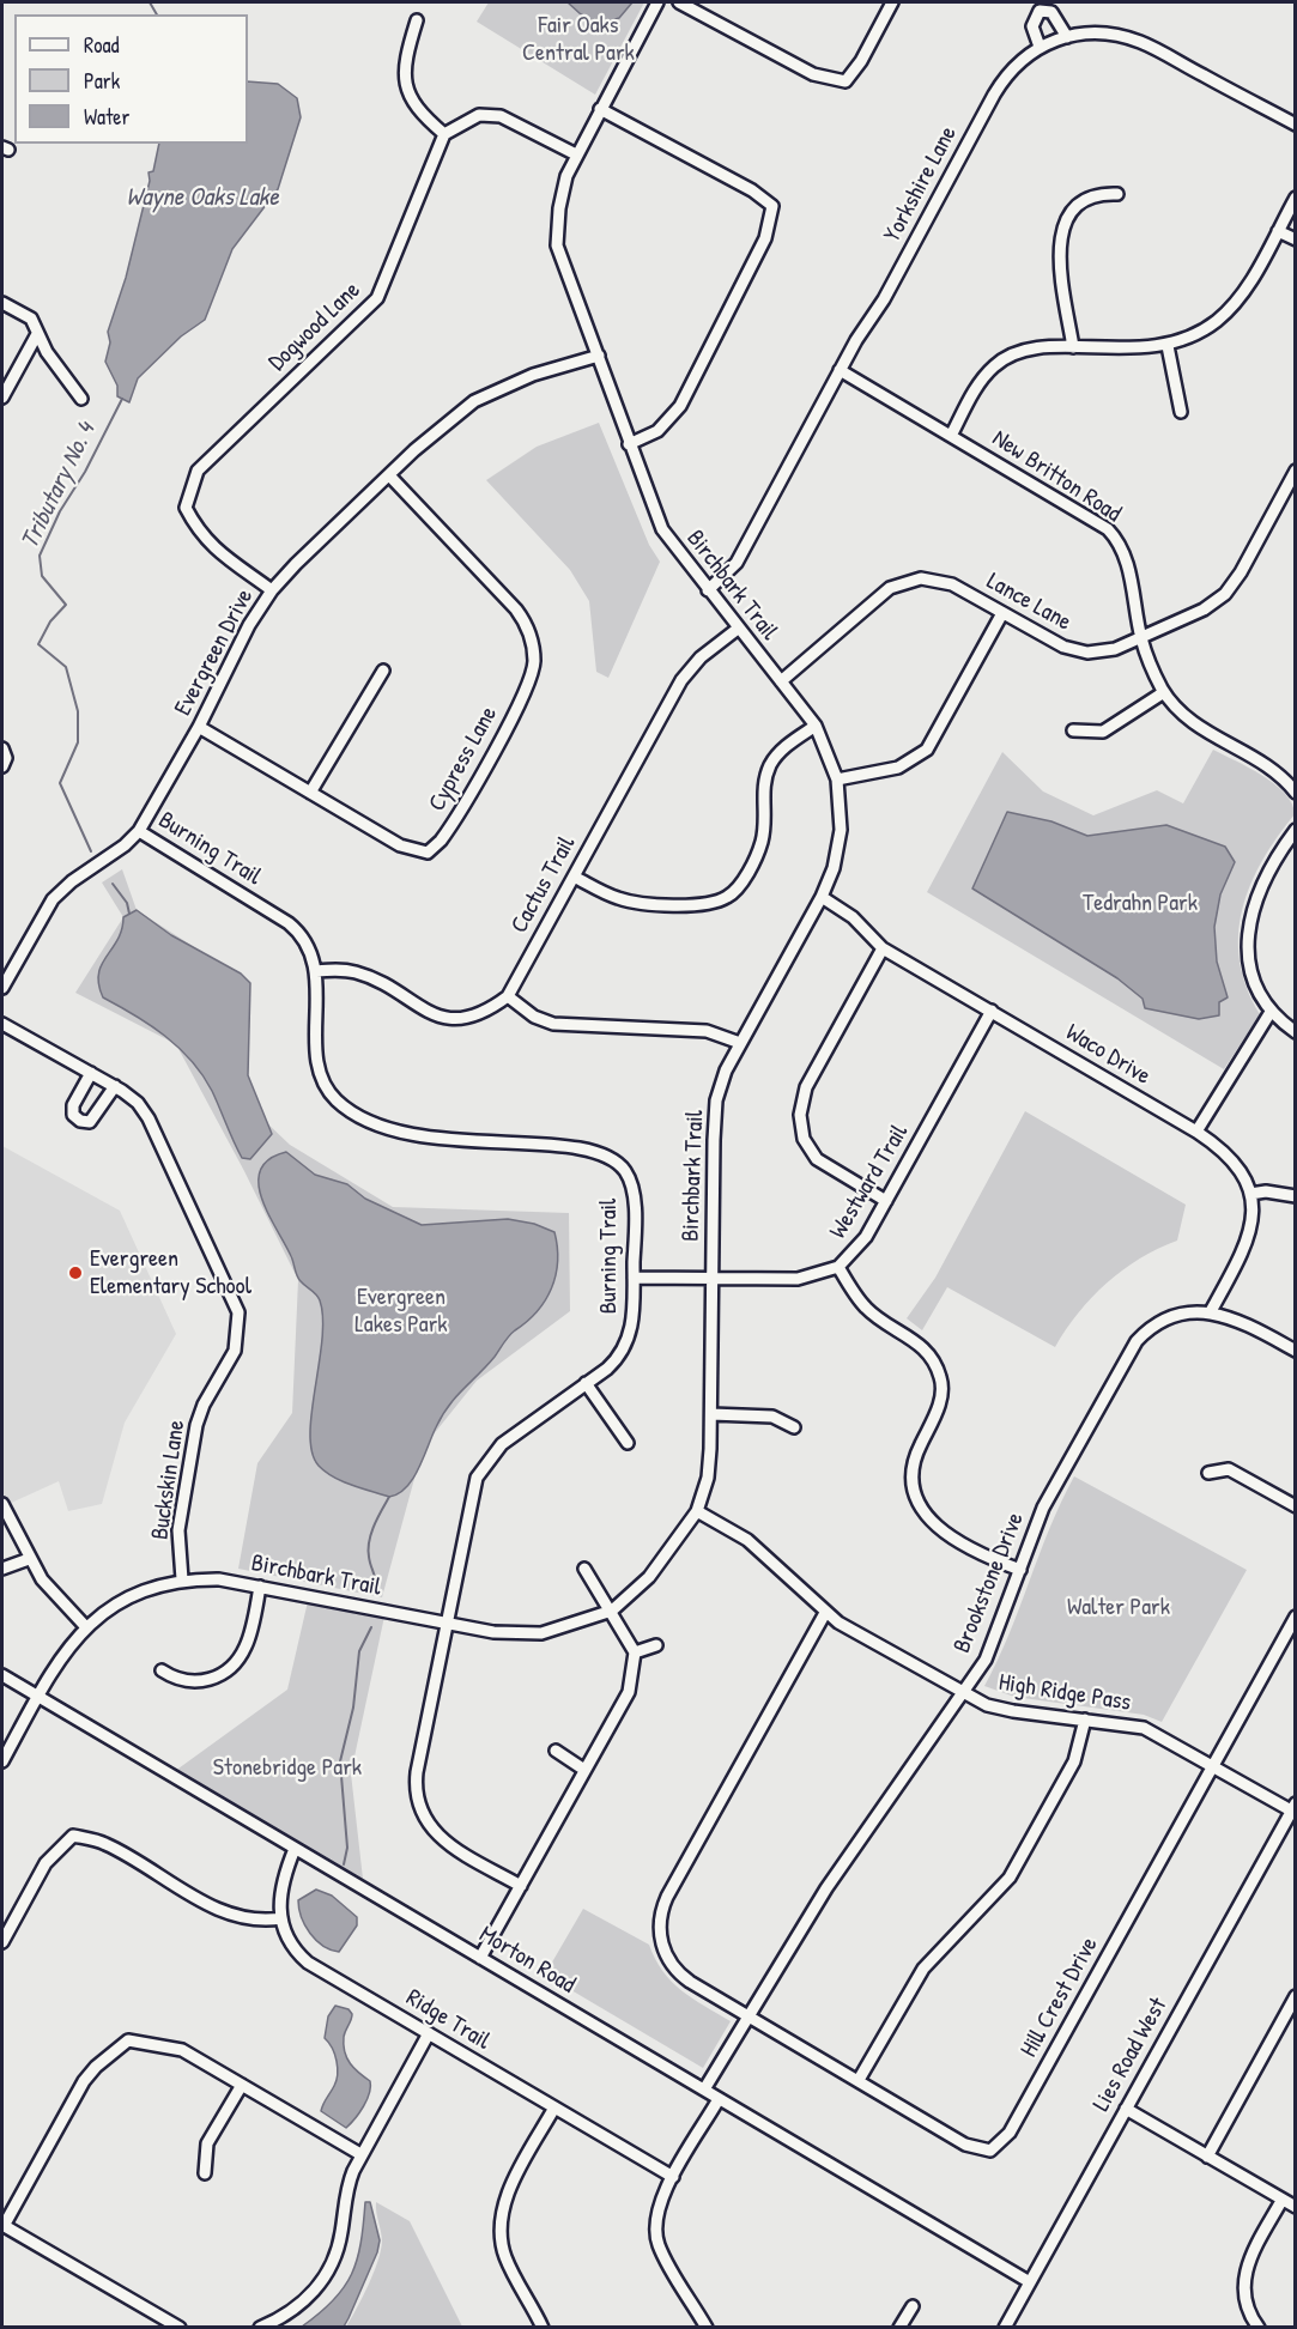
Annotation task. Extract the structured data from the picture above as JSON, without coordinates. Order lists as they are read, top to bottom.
{
  "streets": {
    "street": [
      "Yorkshire Lane",
      "Dogwood Lane",
      "New Britton Road",
      "Birchbark Trail",
      "Lance Lane",
      "Evergreen Drive",
      "Cypress Lane",
      "Burning Trail",
      "Cactus Trail",
      "Waco Drive",
      "Westward Trail",
      "Buckskin Lane",
      "Brookstone Drive",
      "High Ridge Pass",
      "Morton Road",
      "Hill Crest Drive",
      "Ridge Trail",
      "Lies Road West"
    ]
  },
  "crossings": [
    ["Yorkshire Lane", "New Britton Road"],
    ["Yorkshire Lane", "Birchbark Trail"],
    ["New Britton Road", "Lance Lane"],
    ["Birchbark Trail", "Lance Lane"],
    ["Birchbark Trail", "Evergreen Drive"],
    ["Birchbark Trail", "Burning Trail"],
    ["Birchbark Trail", "Cactus Trail"],
    ["Birchbark Trail", "Waco Drive"],
    ["Birchbark Trail", "Westward Trail"],
    ["Birchbark Trail", "Buckskin Lane"],
    ["Birchbark Trail", "High Ridge Pass"],
    ["Birchbark Trail", "Morton Road"],
    ["Evergreen Drive", "Cypress Lane"],
    ["Evergreen Drive", "Burning Trail"],
    ["Burning Trail", "Cactus Trail"],
    ["Burning Trail", "Westward Trail"],
    ["Waco Drive", "Westward Trail"],
    ["Waco Drive", "Brookstone Drive"],
    ["Brookstone Drive", "High Ridge Pass"],
    ["Brookstone Drive", "Morton Road"],
    ["Brookstone Drive", "Hill Crest Drive"],
    ["High Ridge Pass", "Hill Crest Drive"],
    ["High Ridge Pass", "Lies Road West"],
    ["Morton Road", "Ridge Trail"],
    ["Morton Road", "Lies Road West"]
  ],
  "water": ["Wayne Oaks Lake", "Tributary No. 4"],
  "parks": [
    "Fair Oaks Central Park",
    "Tedrahn Park",
    "Evergreen Lakes Park",
    "Walter Park",
    "Stonebridge Park"
  ],
  "places": ["Evergreen Elementary School"],
  "legend": ["Road", "Park", "Water"]
}
